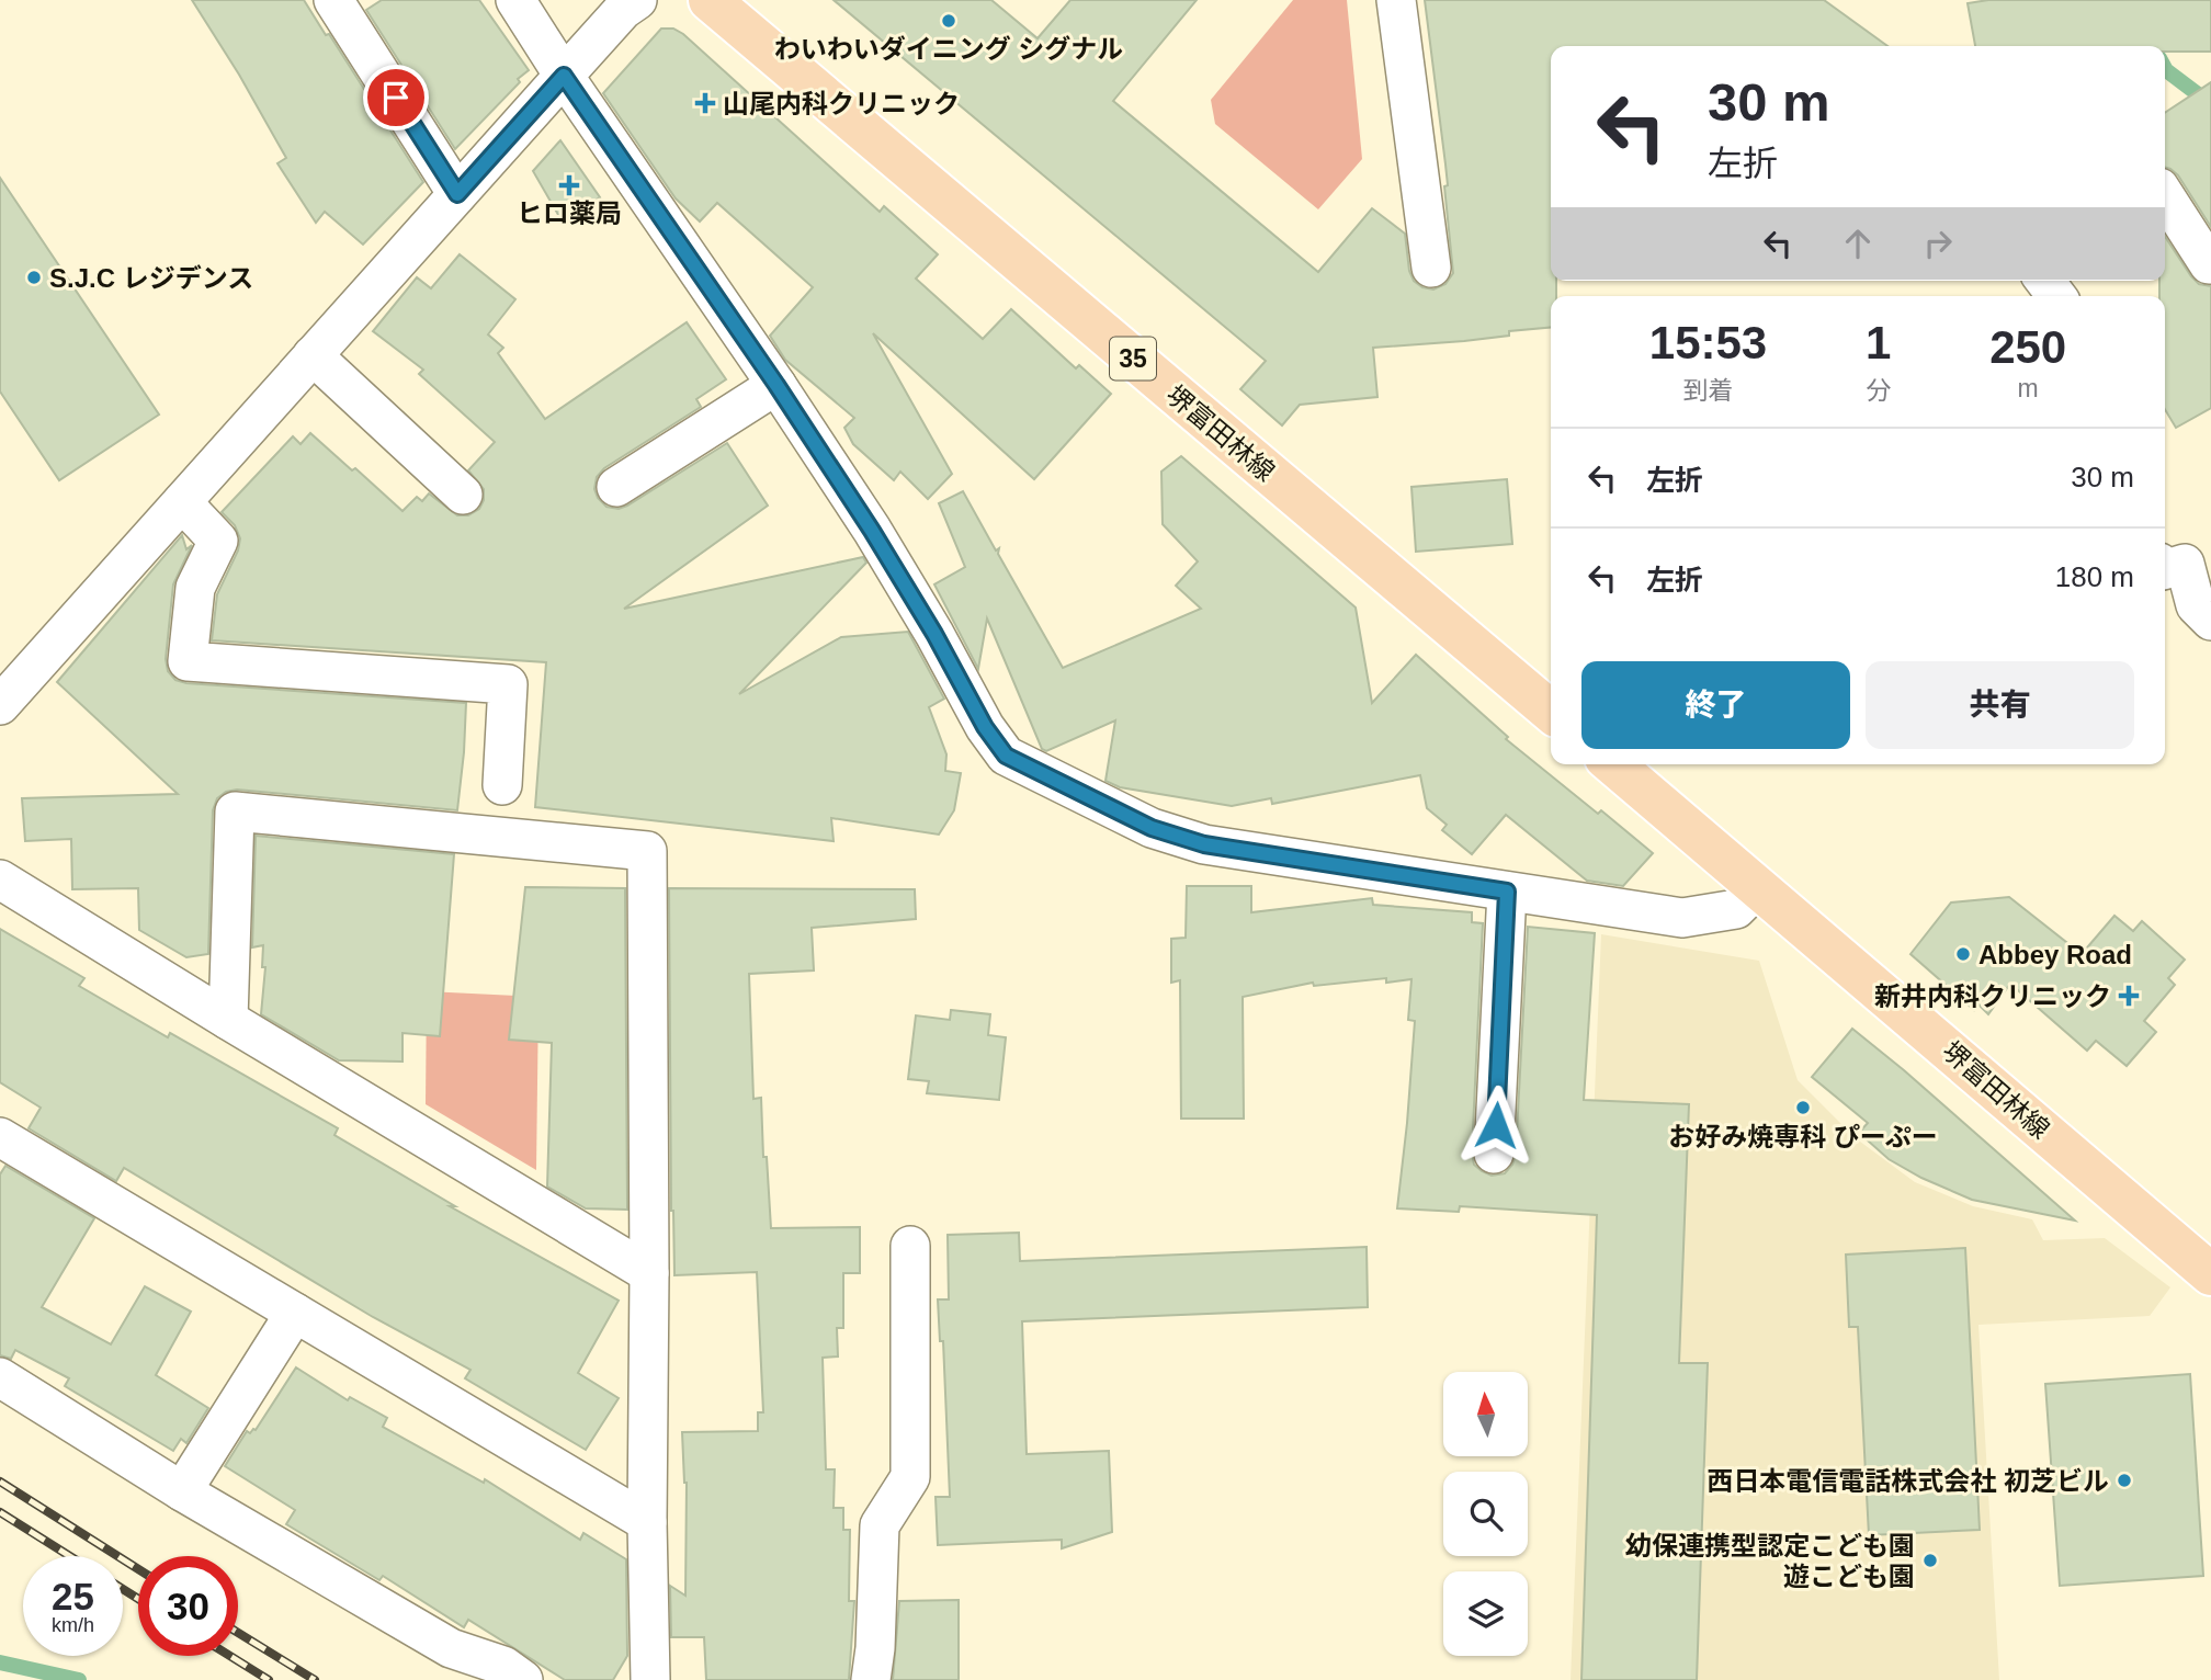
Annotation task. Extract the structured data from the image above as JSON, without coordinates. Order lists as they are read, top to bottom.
{
  "streets": {
    "main road": ["35", "堺富田林線"]
  },
  "places": {
    "other": [
      "わいわいダイニング シグナル",
      "S.J.C レジデンス",
      "Abbey Road",
      "お好み焼専科 ぴーぷー",
      "西日本電信電話株式会社 初芝ビル",
      "幼保連携型認定こども園 遊こども園"
    ],
    "health": ["山尾内科クリニック", "ヒロ薬局", "新井内科クリニック"]
  },
  "north": "top",
  "page": {
    "turn": ["30 m", "左折"],
    "eta": [
      "15:53",
      "到着",
      "1",
      "分",
      "250",
      "m"
    ],
    "list": [
      {
        "name": "左折",
        "value": "30 m"
      },
      {
        "name": "左折",
        "value": "180 m"
      }
    ],
    "buttons": ["終了", "共有"],
    "speed": "25 km/h",
    "limit": "30"
  }
}
